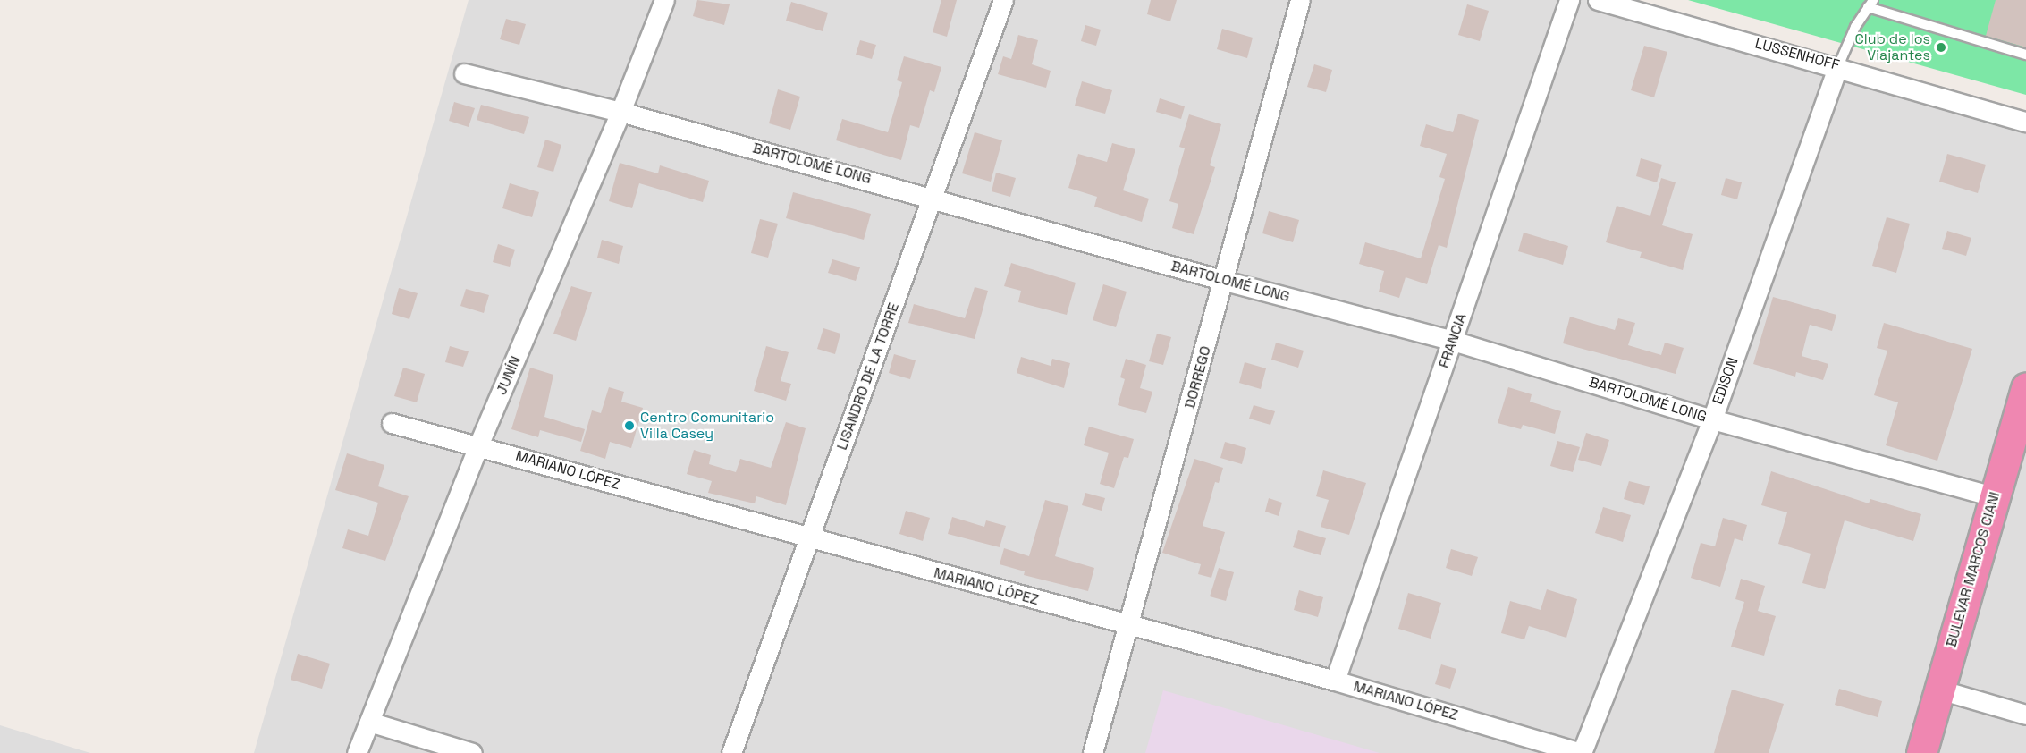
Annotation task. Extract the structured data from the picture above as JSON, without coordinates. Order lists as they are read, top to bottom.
{
  "streets": {
    "highway": ["BULEVAR MARCOS CIANI"],
    "street": [
      "LUSSENHOFF",
      "BARTOLOMÉ LONG",
      "FRANCIA",
      "JUNÍN",
      "LISANDRO DE LA TORRE",
      "DORREGO",
      "EDISON",
      "MARIANO LÓPEZ"
    ]
  },
  "crossings": [
    ["LUSSENHOFF", "EDISON"],
    ["BARTOLOMÉ LONG", "FRANCIA"],
    ["BARTOLOMÉ LONG", "JUNÍN"],
    ["BARTOLOMÉ LONG", "LISANDRO DE LA TORRE"],
    ["BARTOLOMÉ LONG", "DORREGO"],
    ["BARTOLOMÉ LONG", "EDISON"],
    ["BARTOLOMÉ LONG", "BULEVAR MARCOS CIANI"],
    ["FRANCIA", "MARIANO LÓPEZ"],
    ["JUNÍN", "MARIANO LÓPEZ"],
    ["LISANDRO DE LA TORRE", "MARIANO LÓPEZ"],
    ["DORREGO", "MARIANO LÓPEZ"],
    ["EDISON", "MARIANO LÓPEZ"]
  ],
  "places": ["Club de los Viajantes", "Centro Comunitario Villa Casey"]
}
